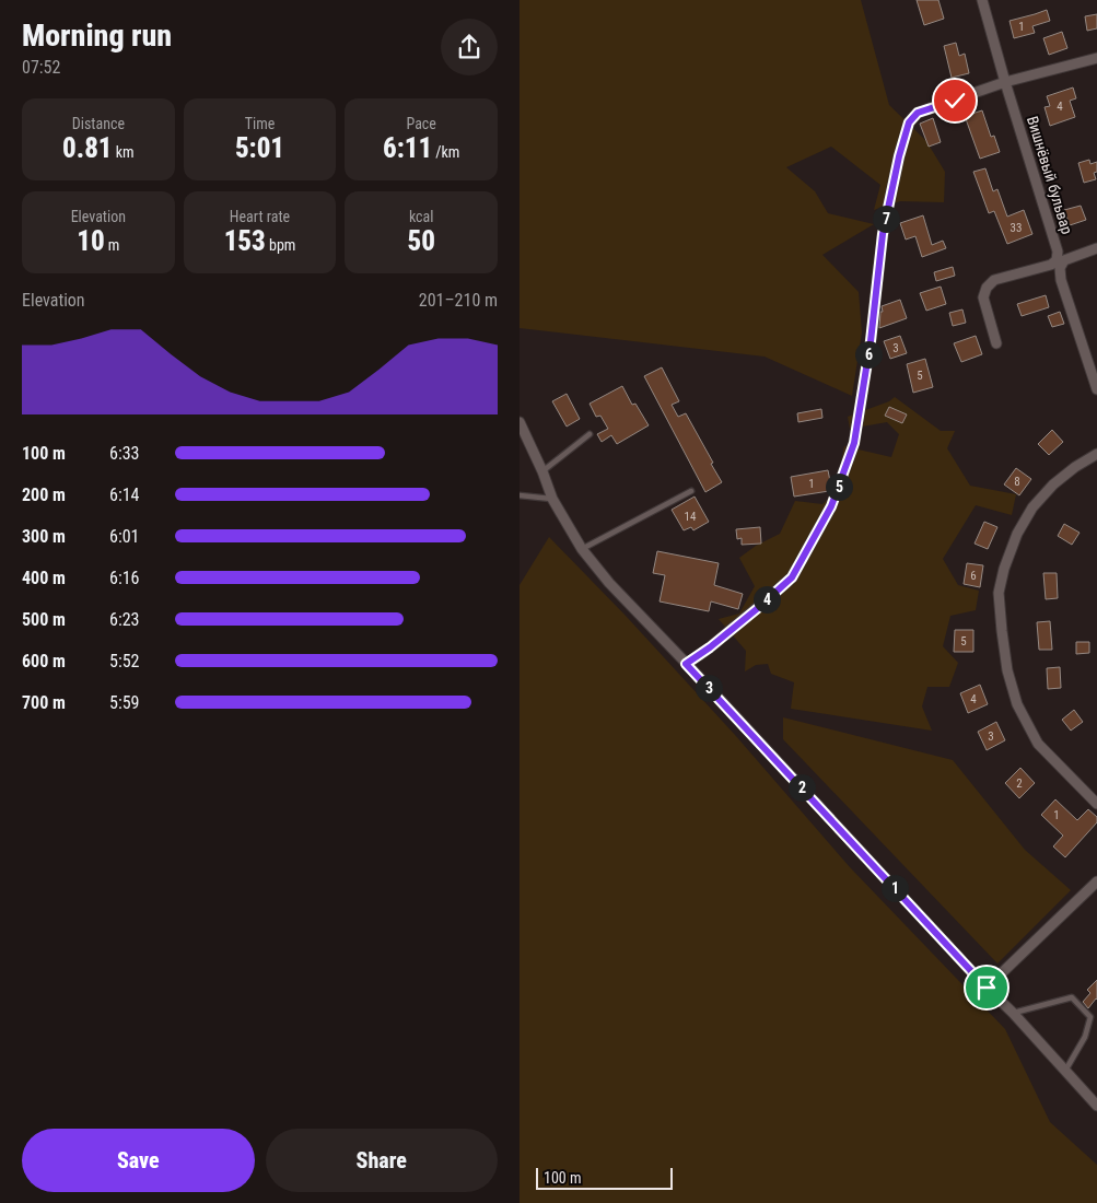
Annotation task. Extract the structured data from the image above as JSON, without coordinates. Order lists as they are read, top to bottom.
{
  "streets": {
    "street": ["Вишнёвый бульвар"]
  },
  "house_numbers": [
    "1",
    "4",
    "33",
    "3",
    "5",
    "8",
    "1",
    "14",
    "6",
    "5",
    "4",
    "3",
    "2",
    "1"
  ],
  "scale_bar": "100 m",
  "page": {
    "heading": ["Morning run", "07:52"],
    "stats": [
      ["Distance", "0.81 km"],
      ["Time", "5:01"],
      ["Pace", "6:11 /km"],
      ["Elevation", "10 m"],
      ["Heart rate", "153 bpm"],
      ["kcal", "50"]
    ],
    "pins": [
      "7",
      "6",
      "5",
      "4",
      "3",
      "2",
      "1"
    ],
    "chart": ["Elevation", "201–210 m"],
    "list": [
      {
        "name": "100 m",
        "note": "6:33"
      },
      {
        "name": "200 m",
        "note": "6:14"
      },
      {
        "name": "300 m",
        "note": "6:01"
      },
      {
        "name": "400 m",
        "note": "6:16"
      },
      {
        "name": "500 m",
        "note": "6:23"
      },
      {
        "name": "600 m",
        "note": "5:52"
      },
      {
        "name": "700 m",
        "note": "5:59"
      }
    ],
    "buttons": ["Save", "Share"],
    "scale": "100 m"
  }
}
